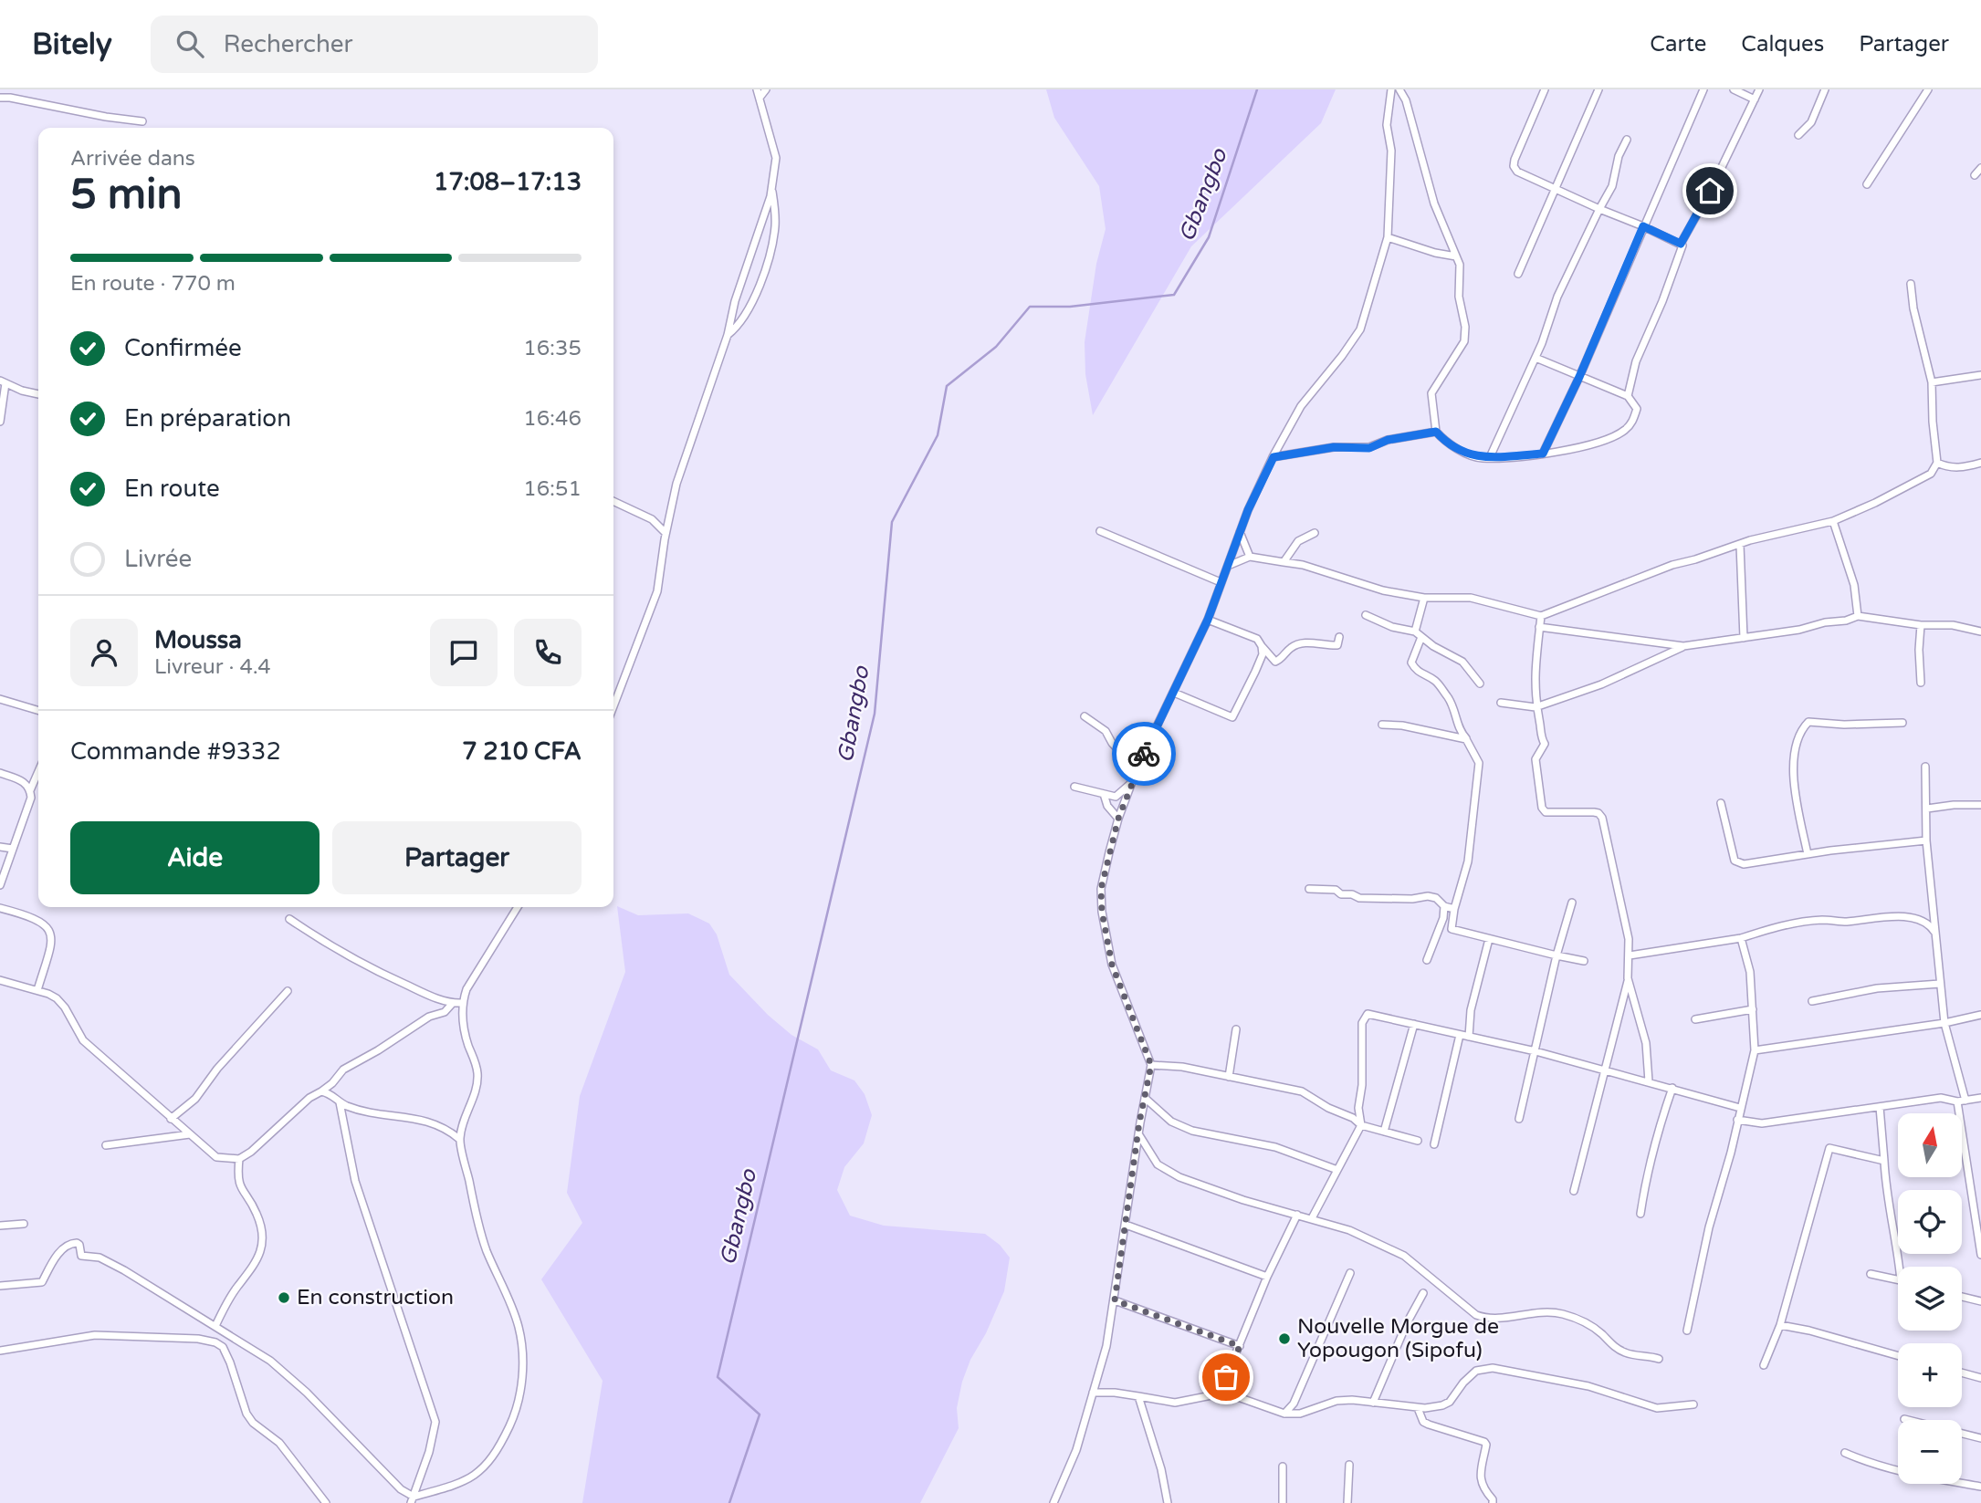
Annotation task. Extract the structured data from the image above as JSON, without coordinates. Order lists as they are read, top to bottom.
{
  "water": ["Gbangbo"],
  "places": ["En construction", "Nouvelle Morgue de Yopougon (Sipofu)"],
  "north": "top",
  "page": {
    "header": "Bitely",
    "search": "Rechercher",
    "nav": ["Carte", "Calques", "Partager"],
    "heading": ["5 min", "Arrivée dans", "17:08–17:13"],
    "panel": [
      "Moussa",
      "Livreur · 4.4",
      "Commande #9332",
      "7 210 CFA"
    ],
    "bar": "En route · 770 m",
    "list": [
      ["Confirmée", "16:35"],
      ["En préparation", "16:46"],
      ["En route", "16:51"],
      "Livrée"
    ],
    "buttons": ["Aide", "Partager"],
    "map_buttons": ["+", "−"]
  }
}
